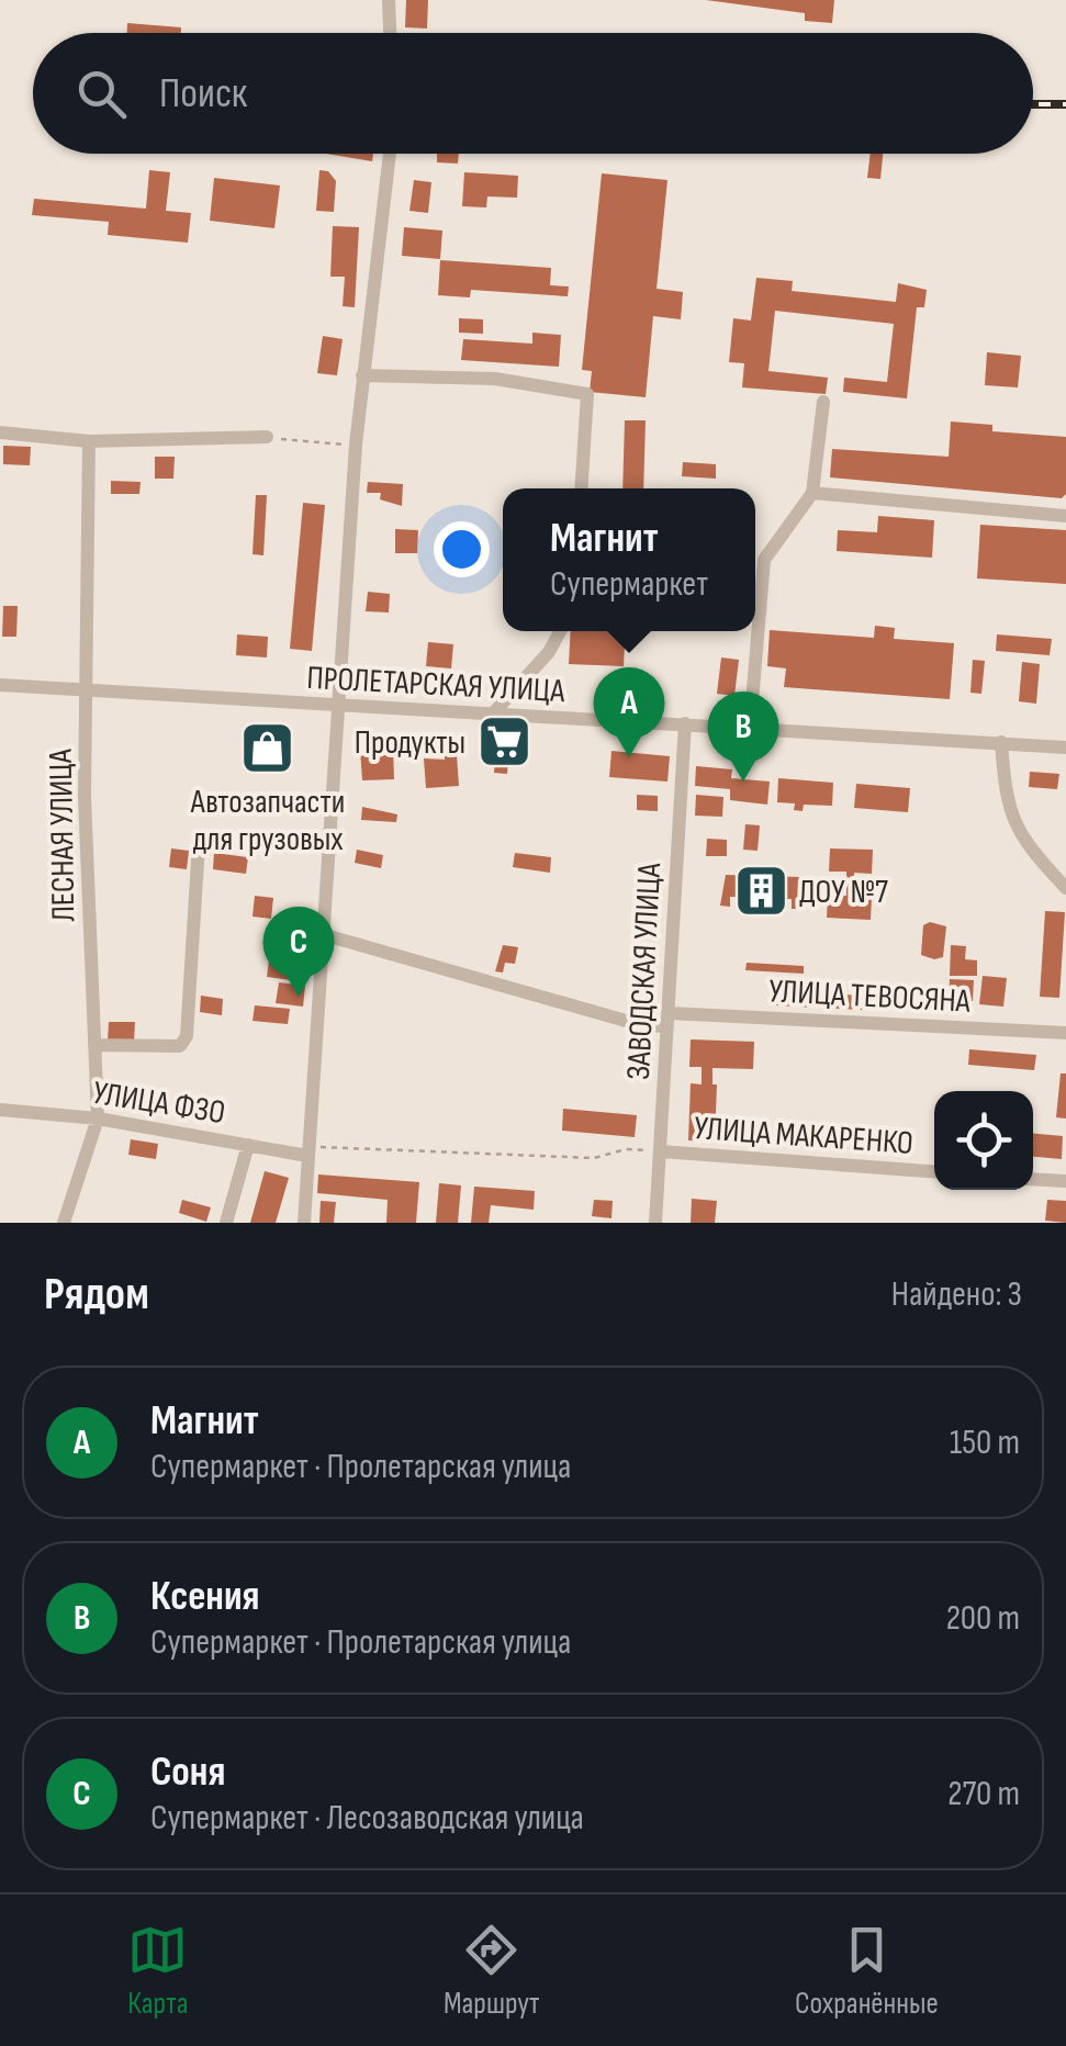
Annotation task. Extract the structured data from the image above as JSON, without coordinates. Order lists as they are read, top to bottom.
{
  "streets": {
    "street": [
      "ПРОЛЕТАРСКАЯ УЛИЦА",
      "ЛЕСНАЯ УЛИЦА",
      "ЗАВОДСКАЯ УЛИЦА",
      "УЛИЦА ТЕВОСЯНА",
      "УЛИЦА ФЗО",
      "УЛИЦА МАКАРЕНКО"
    ]
  },
  "crossings": [
    ["ПРОЛЕТАРСКАЯ УЛИЦА", "ЛЕСНАЯ УЛИЦА"],
    ["ПРОЛЕТАРСКАЯ УЛИЦА", "ЗАВОДСКАЯ УЛИЦА"],
    ["ЛЕСНАЯ УЛИЦА", "УЛИЦА ФЗО"],
    ["ЗАВОДСКАЯ УЛИЦА", "УЛИЦА ТЕВОСЯНА"],
    ["ЗАВОДСКАЯ УЛИЦА", "УЛИЦА МАКАРЕНКО"]
  ],
  "places": {
    "supermarket": ["Продукты"],
    "shop": ["Автозапчасти для грузовых"],
    "building": ["ДОУ №7"]
  },
  "page": {
    "search": "Поиск",
    "popup": ["Магнит", "Супермаркет"],
    "pins": ["A", "B", "C"],
    "heading": ["Рядом", "Найдено: 3"],
    "list": [
      {
        "mark": "A",
        "name": "Магнит",
        "note": "Супермаркет · Пролетарская улица",
        "value": "150 m"
      },
      {
        "mark": "B",
        "name": "Ксения",
        "note": "Супермаркет · Пролетарская улица",
        "value": "200 m"
      },
      {
        "mark": "C",
        "name": "Соня",
        "note": "Супермаркет · Лесозаводская улица",
        "value": "270 m"
      }
    ],
    "nav": ["Карта", "Маршрут", "Сохранённые"]
  }
}
